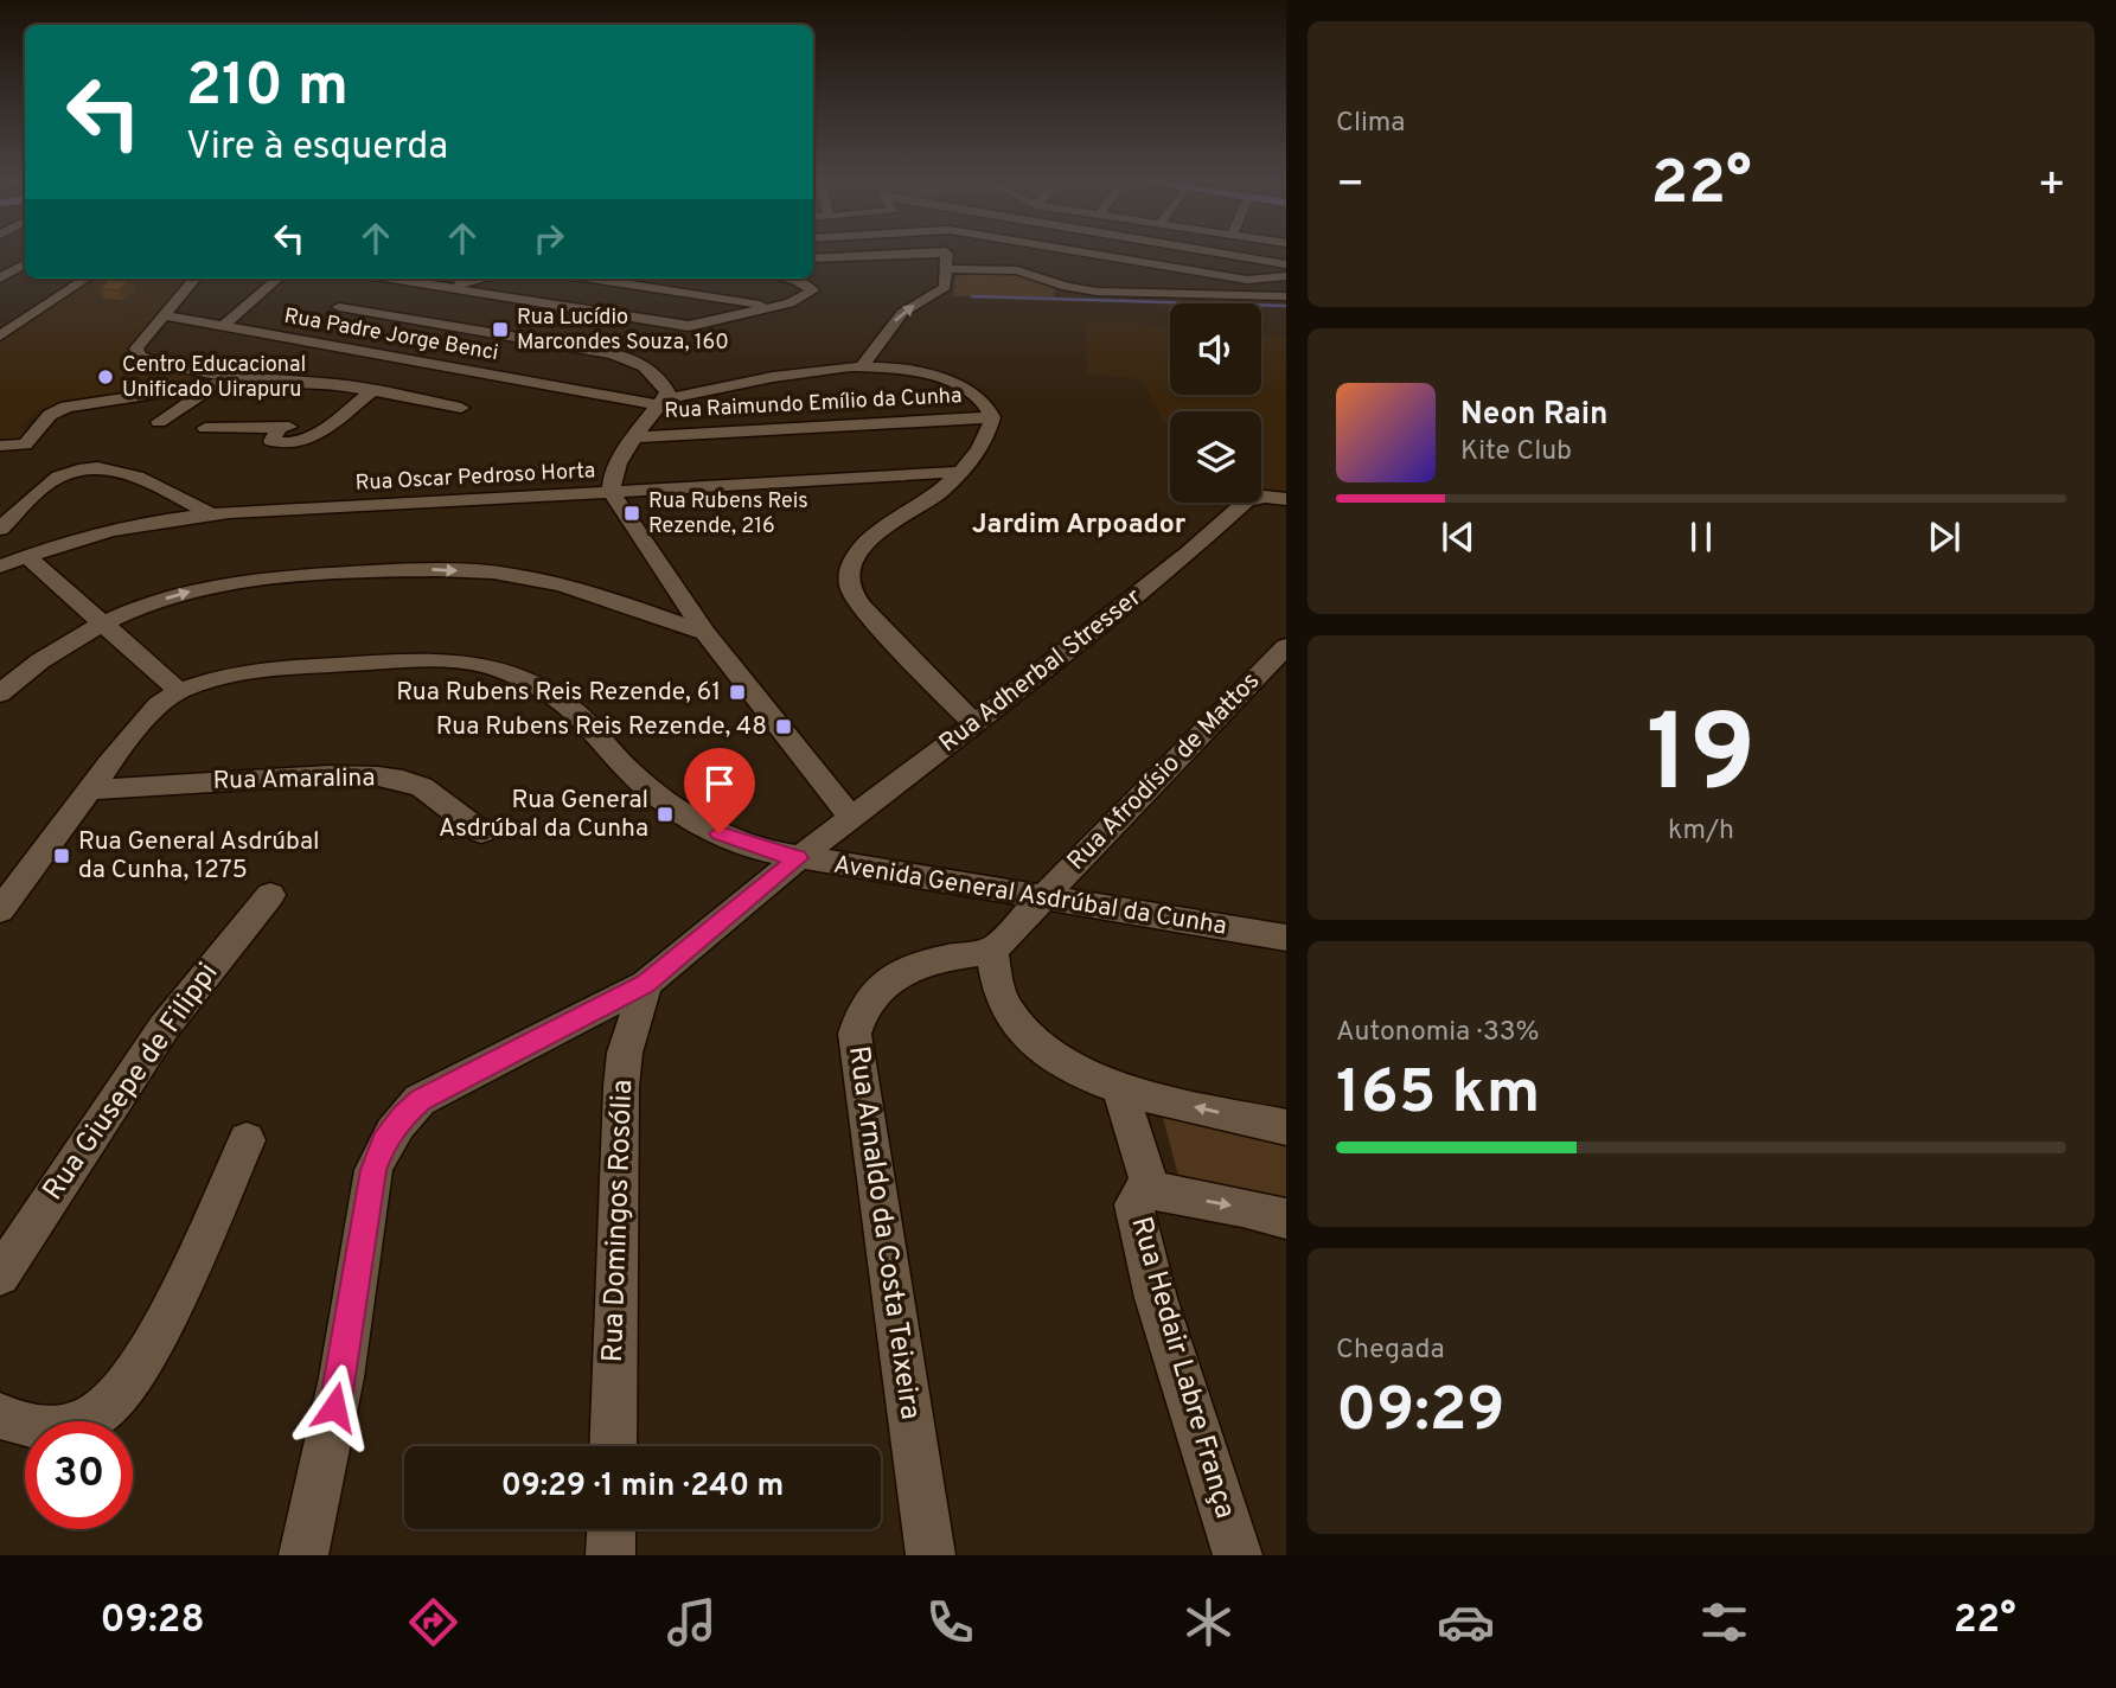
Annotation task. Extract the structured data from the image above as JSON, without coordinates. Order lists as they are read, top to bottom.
{
  "streets": {
    "street": [
      "Rua Padre Jorge Benci",
      "Rua Raimundo Emílio da Cunha",
      "Rua Oscar Pedroso Horta",
      "Rua Adherbal Stresser",
      "Rua Afrodísio de Mattos",
      "Rua Amaralina",
      "Avenida General Asdrúbal da Cunha",
      "Rua Giusepe de Filippi",
      "Rua Domingos Rosólia",
      "Rua Arnaldo da Costa Teixeira",
      "Rua Hedair Labre França"
    ]
  },
  "crossings": [
    ["Rua Adherbal Stresser", "Avenida General Asdrúbal da Cunha"],
    ["Rua Adherbal Stresser", "Rua Domingos Rosólia"],
    ["Rua Afrodísio de Mattos", "Avenida General Asdrúbal da Cunha"],
    ["Rua Afrodísio de Mattos", "Rua Arnaldo da Costa Teixeira"],
    ["Rua Amaralina", "Avenida General Asdrúbal da Cunha"]
  ],
  "districts": ["Jardim Arpoador"],
  "places": {
    "transit": [
      "Rua Lucídio Marcondes Souza, 160",
      "Rua Rubens Reis Rezende, 216",
      "Rua Rubens Reis Rezende, 61",
      "Rua Rubens Reis Rezende, 48",
      "Rua General Asdrúbal da Cunha",
      "Rua General Asdrúbal da Cunha, 1275"
    ],
    "other": ["Centro Educacional Unificado Uirapuru"]
  },
  "page": {
    "tile": [
      "Clima",
      ["19", "km/h"],
      ["Autonomia · 33%", "165 km"],
      ["Chegada", "09:29"]
    ],
    "turn": ["210 m", "Vire à esquerda"],
    "heat": ["−", "22°", "+"],
    "song": ["Neon Rain", "Kite Club"],
    "limit": "30",
    "trip": "09:29 · 1 min · 240 m",
    "tabs": ["09:28", "22°"]
  }
}
